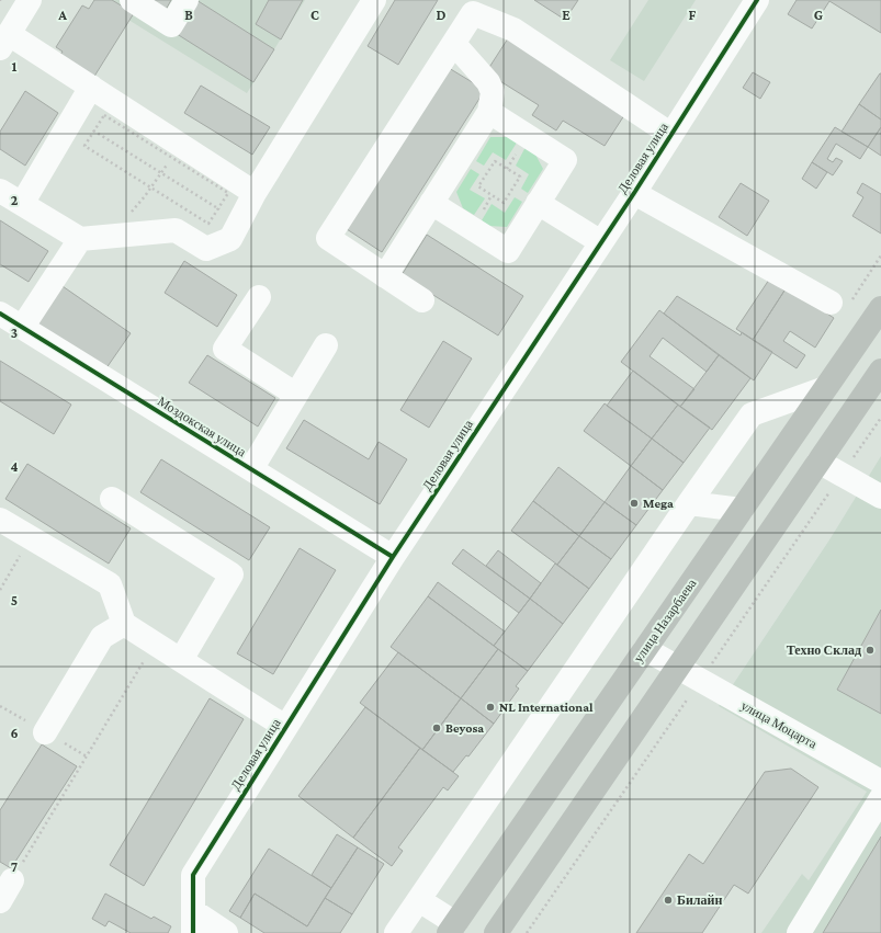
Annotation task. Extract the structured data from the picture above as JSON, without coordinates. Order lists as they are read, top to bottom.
{
  "streets": {
    "main road": ["улица Назарбаева"],
    "street": ["Деловая улица", "Моздокская улица", "улица Моцарта"]
  },
  "crossings": [
    ["Деловая улица", "Моздокская улица"],
    ["улица Назарбаева", "улица Моцарта"]
  ],
  "places": [
    "Mega",
    "Техно Склад",
    "NL International",
    "Beyosa",
    "Билайн"
  ],
  "grid": {
    "columns": [
      "A",
      "B",
      "C",
      "D",
      "E",
      "F",
      "G"
    ],
    "rows": [
      "1",
      "2",
      "3",
      "4",
      "5",
      "6",
      "7"
    ]
  }
}
